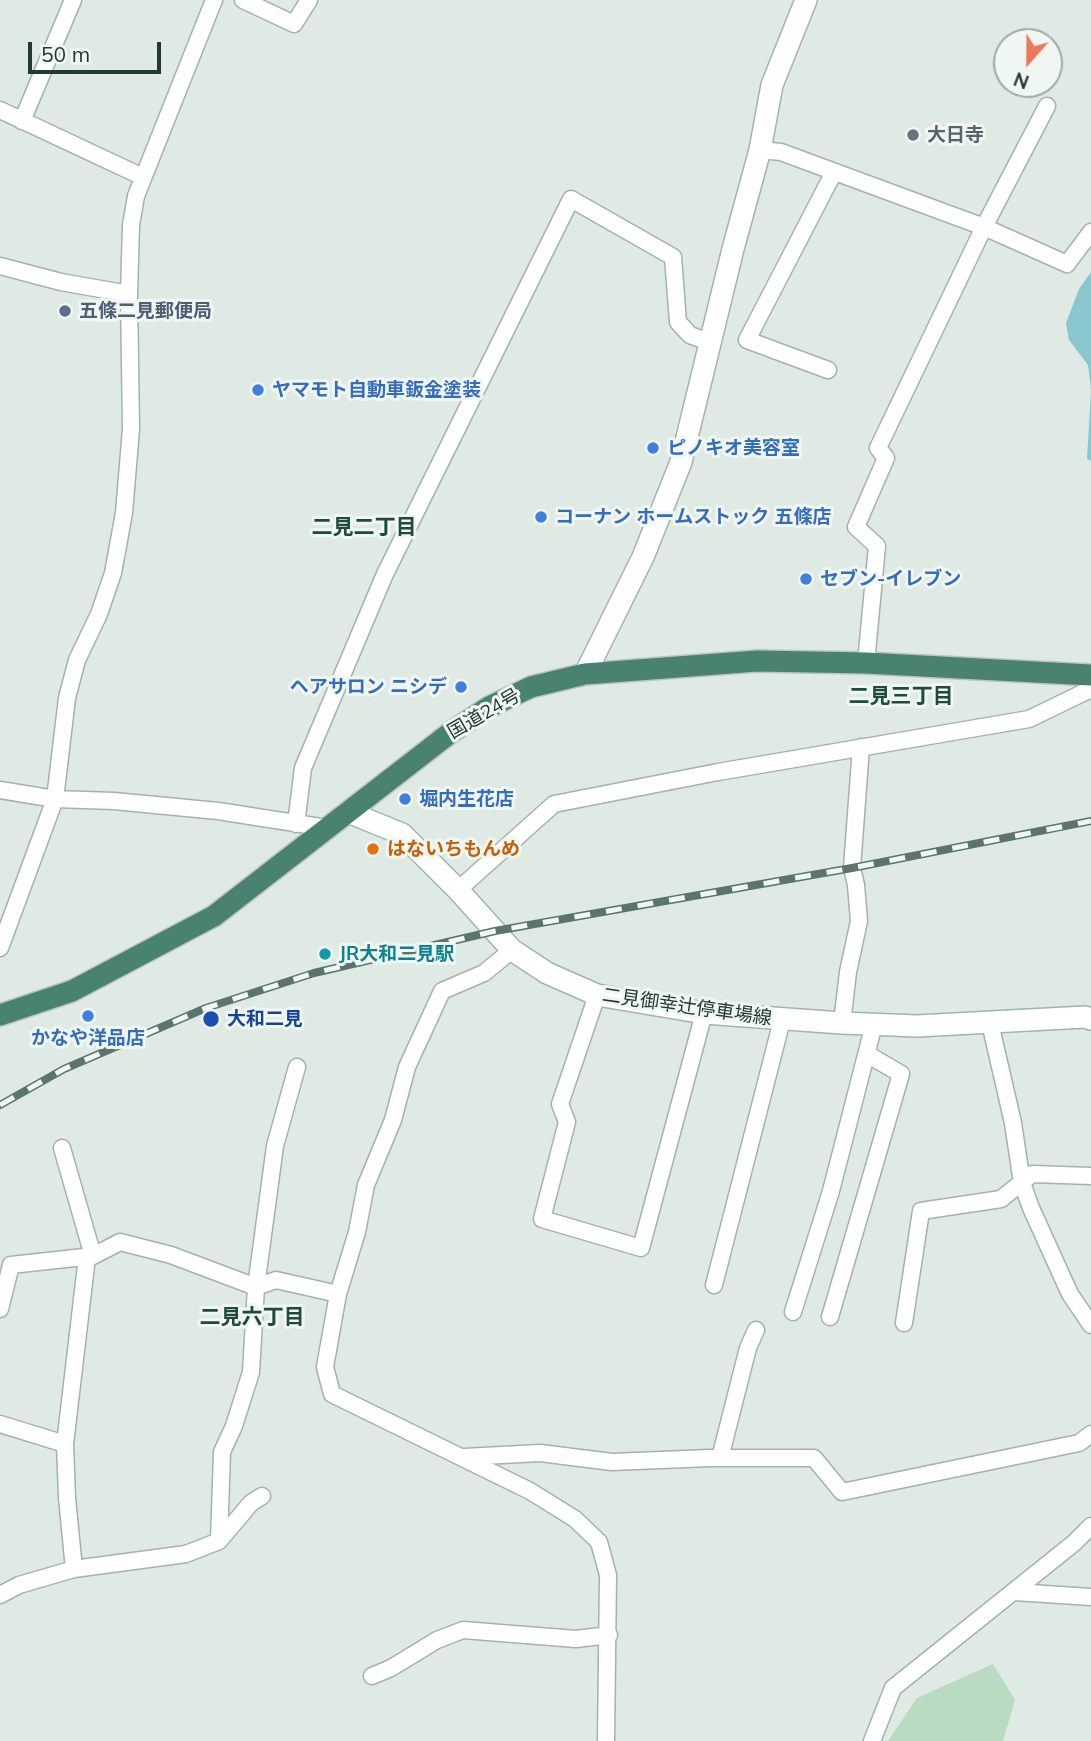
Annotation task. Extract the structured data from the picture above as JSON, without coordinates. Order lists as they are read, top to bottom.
{
  "streets": {
    "highway": ["国道24号"],
    "main road": ["二見御幸辻停車場線"]
  },
  "crossings": [
    ["国道24号", "二見御幸辻停車場線"]
  ],
  "districts": ["二見二丁目", "二見三丁目", "二見六丁目"],
  "places": [
    "大日寺",
    "五條二見郵便局",
    "ヤマモト自動車鈑金塗装",
    "ピノキオ美容室",
    "コーナン ホームストック 五條店",
    "セブン-イレブン",
    "ヘアサロン ニシデ",
    "堀内生花店",
    "はないちもんめ",
    "JR大和二見駅",
    "かなや洋品店",
    "大和二見"
  ],
  "scale_bar": "50 m",
  "north": "bottom"
}
